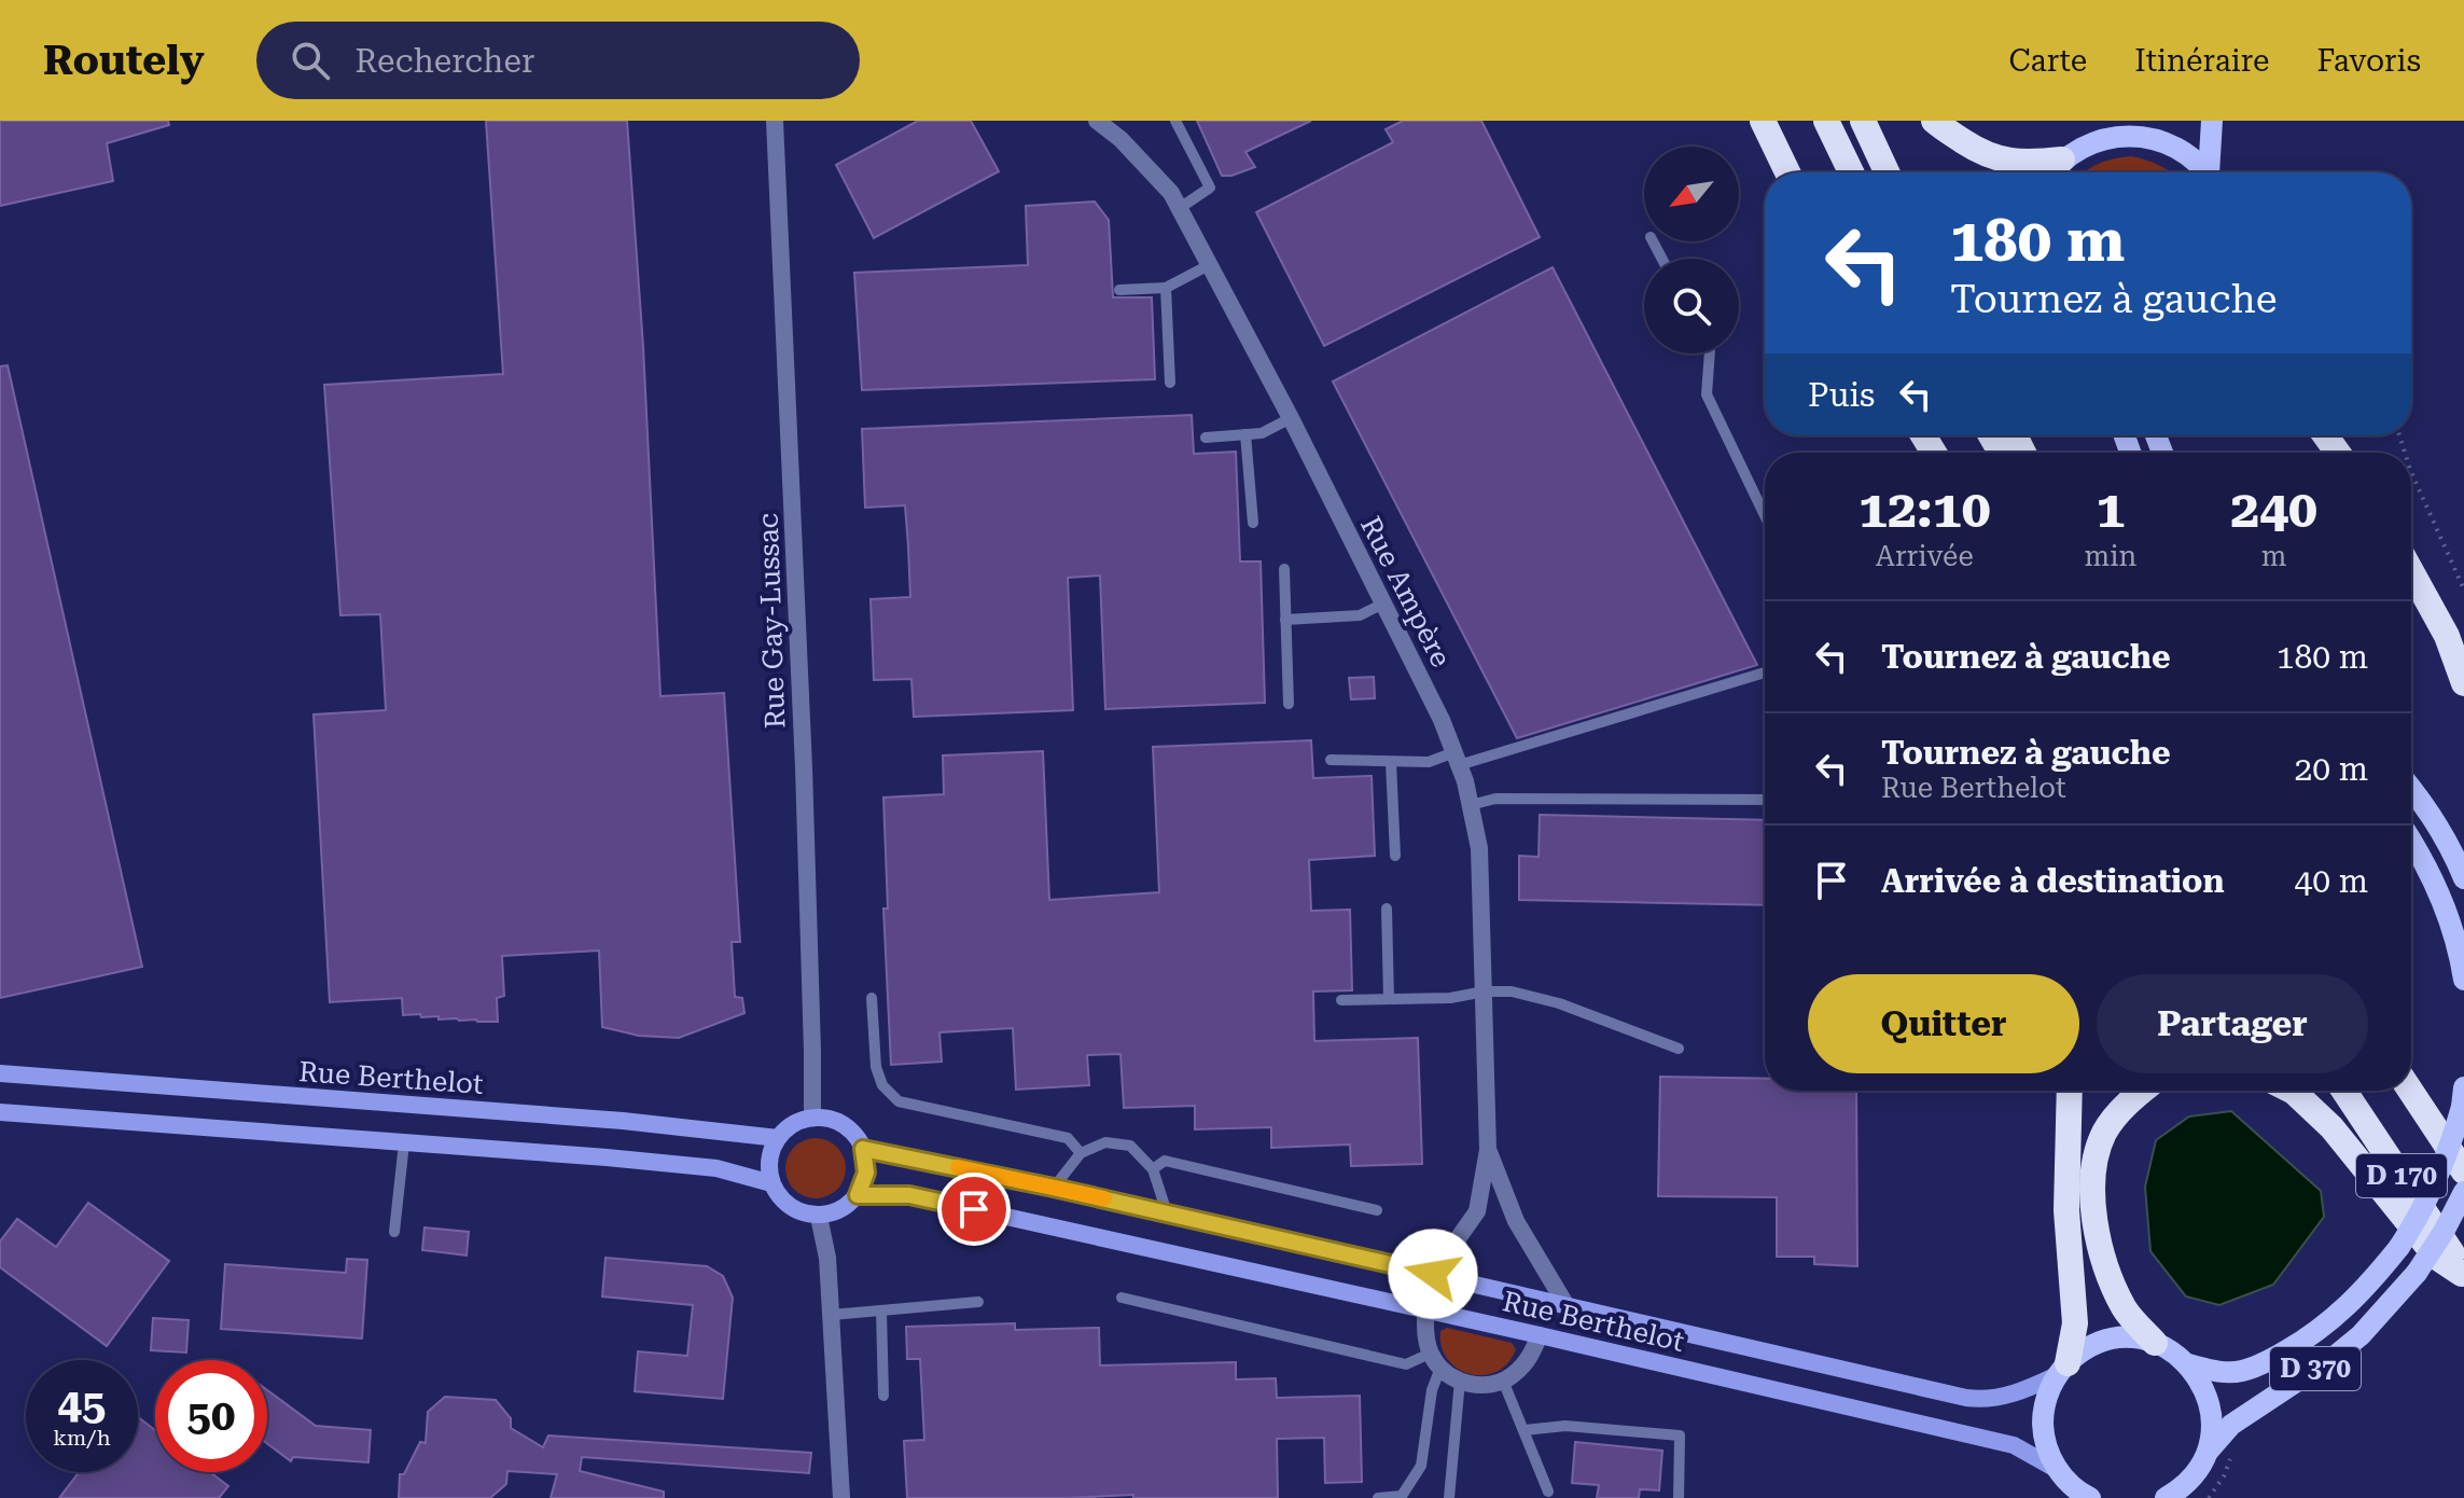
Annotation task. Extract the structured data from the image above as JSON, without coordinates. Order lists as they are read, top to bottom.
{
  "streets": {
    "highway": ["D 170"],
    "main road": ["Rue Berthelot", "D 370"],
    "street": ["Rue Ampère", "Rue Gay-Lussac"]
  },
  "crossings": [
    ["Rue Ampère", "Rue Berthelot"],
    ["Rue Gay-Lussac", "Rue Berthelot"]
  ],
  "north": "bottom left",
  "page": {
    "header": "Routely",
    "search": "Rechercher",
    "nav": ["Carte", "Itinéraire", "Favoris"],
    "turn": ["180 m", "Tournez à gauche"],
    "then": "Puis",
    "eta": [
      "12:10",
      "Arrivée",
      "1",
      "min",
      "240",
      "m"
    ],
    "list": [
      {
        "name": "Tournez à gauche",
        "value": "180 m"
      },
      {
        "name": "Tournez à gauche",
        "note": "Rue Berthelot",
        "value": "20 m"
      },
      {
        "name": "Arrivée à destination",
        "value": "40 m"
      }
    ],
    "buttons": ["Quitter", "Partager"],
    "speed": "45 km/h",
    "limit": "50"
  }
}
